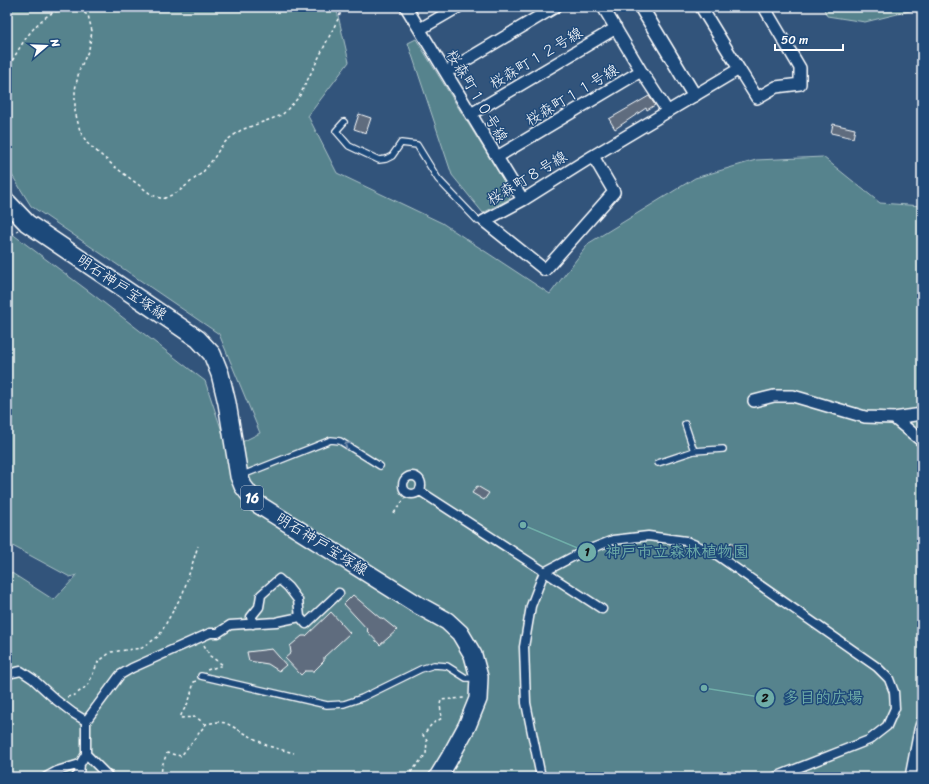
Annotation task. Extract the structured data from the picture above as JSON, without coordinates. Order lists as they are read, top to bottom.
{
  "streets": {
    "main road": ["明石神戸宝塚線", "16"],
    "street": [
      "桜森町１２号線",
      "桜森町１１号線",
      "桜森町１０号線",
      "桜森町８号線"
    ]
  },
  "crossings": [
    ["桜森町１２号線", "桜森町１０号線"],
    ["桜森町１１号線", "桜森町１０号線"],
    ["桜森町１０号線", "桜森町８号線"]
  ],
  "places": ["神戸市立森林植物園", "多目的広場"],
  "scale_bar": "50 m",
  "north": "right"
}
